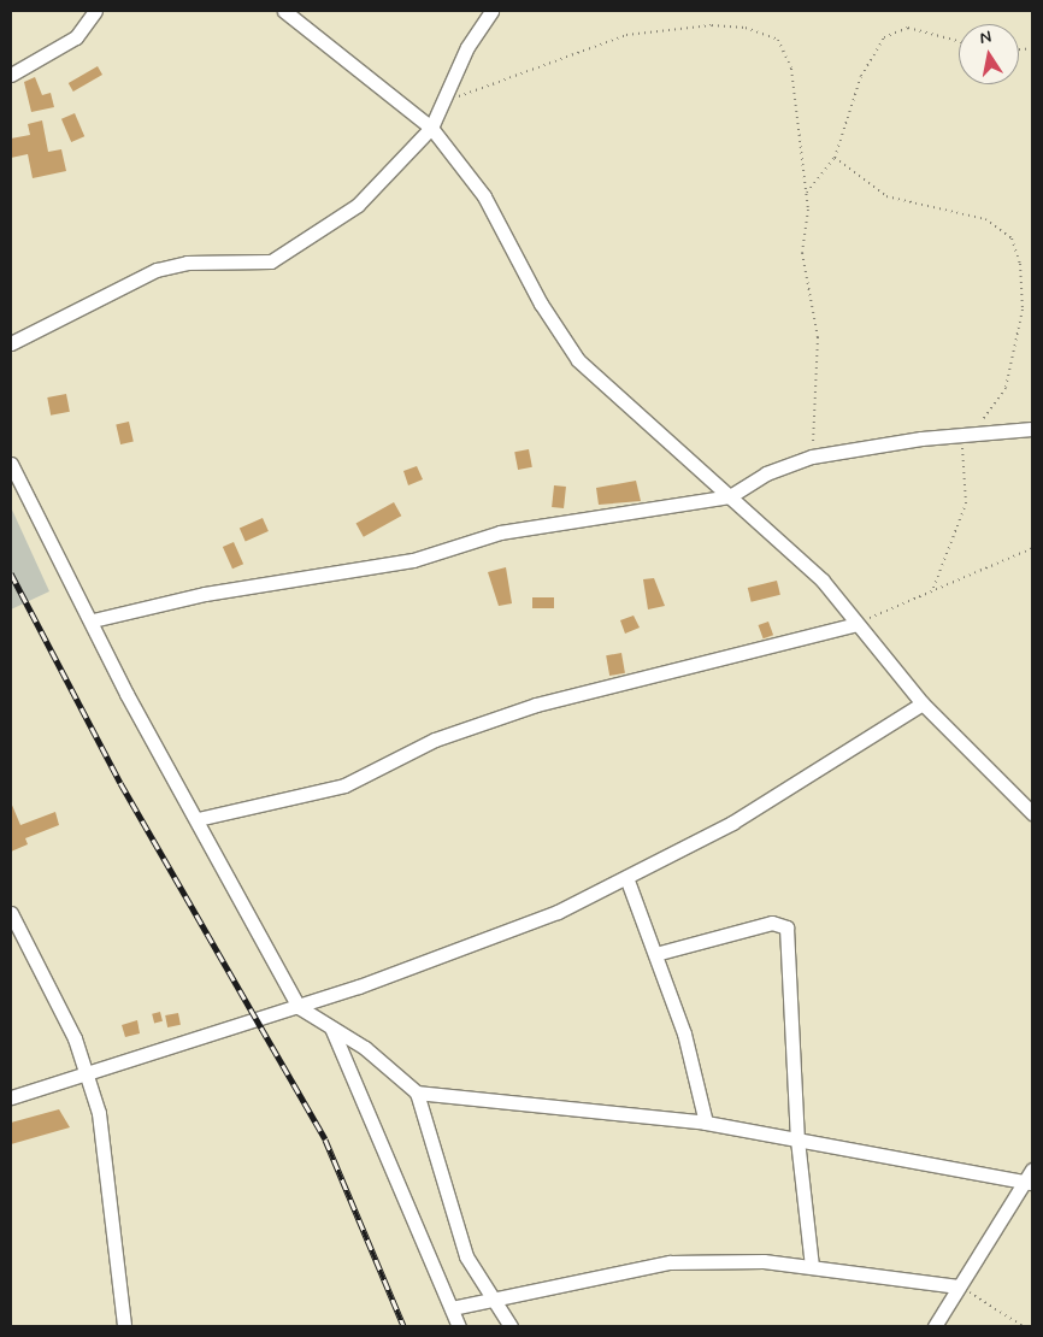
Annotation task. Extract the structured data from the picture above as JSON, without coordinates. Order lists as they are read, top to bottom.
{
  "north": "top"
}
